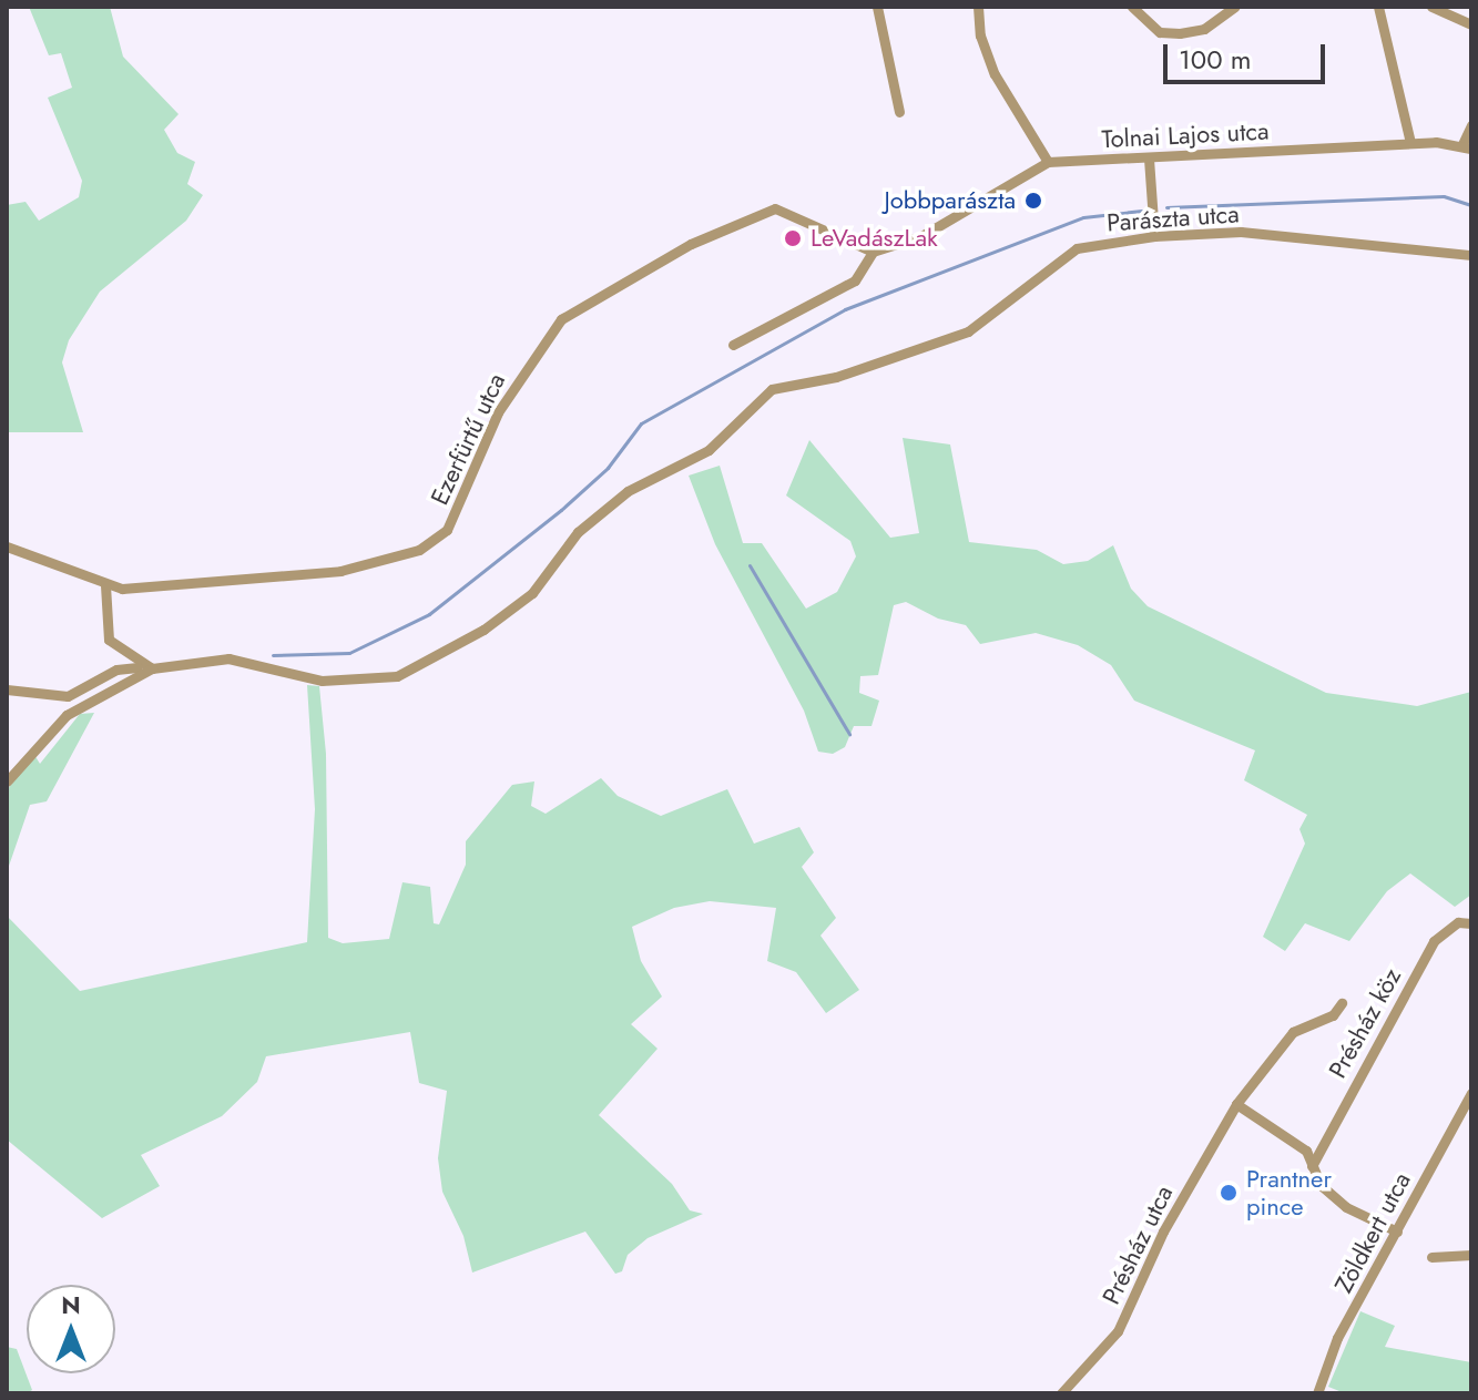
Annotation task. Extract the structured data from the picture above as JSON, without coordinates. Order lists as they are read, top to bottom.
{
  "streets": {
    "street": [
      "Tolnai Lajos utca",
      "Parászta utca",
      "Ezerfürtű utca",
      "Présház köz",
      "Zöldkert utca",
      "Présház utca"
    ]
  },
  "crossings": [
    ["Tolnai Lajos utca", "Ezerfürtű utca"]
  ],
  "places": ["Jobbparászta", "LeVadászLak", "Prantner pince"],
  "scale_bar": "100 m",
  "north": "top"
}
